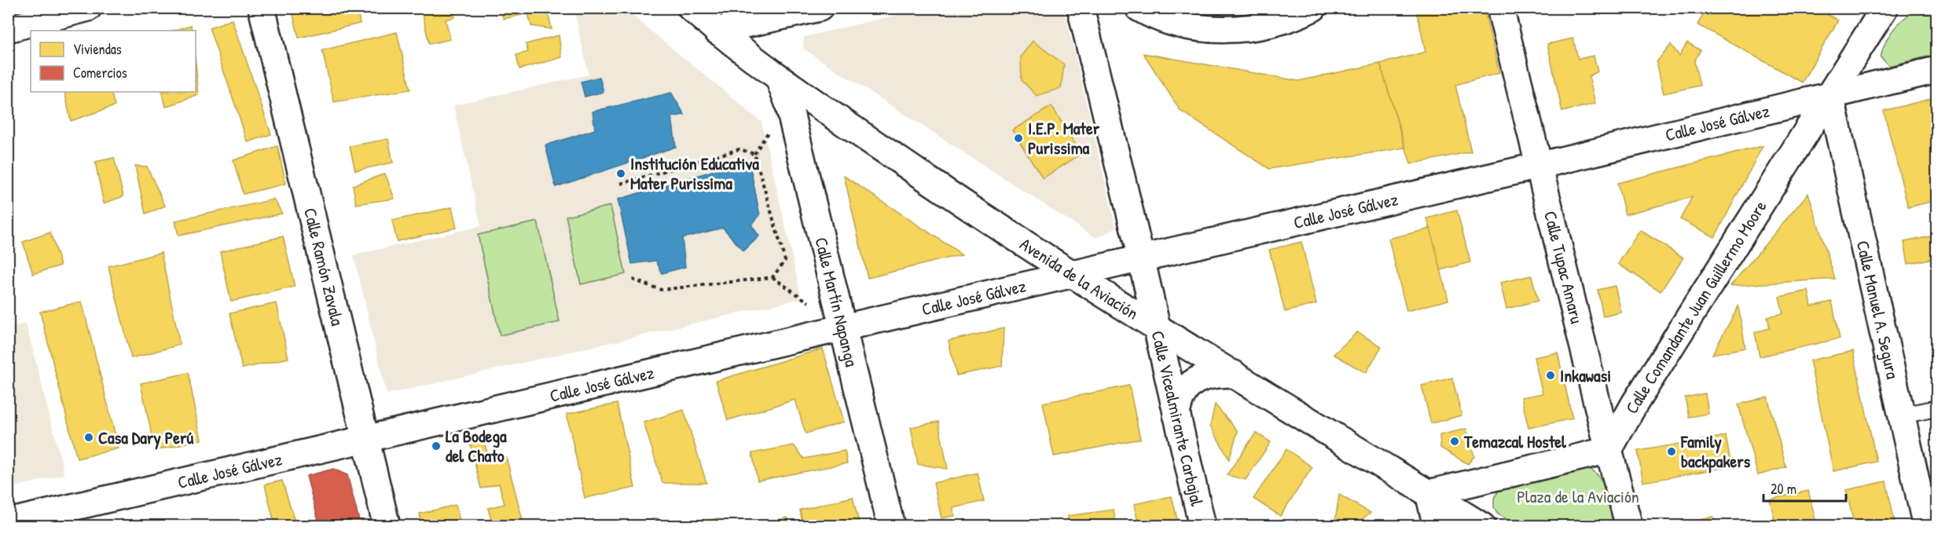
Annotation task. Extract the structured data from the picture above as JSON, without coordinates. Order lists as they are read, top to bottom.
{
  "streets": {
    "street": [
      "Calle José Gálvez",
      "Calle Ramón Zavala",
      "Calle Tupac Amaru",
      "Avenida de la Aviación",
      "Calle Martín Napanga",
      "Calle Comandante Juan Guillermo Moore",
      "Calle Manuel A. Segura",
      "Calle Vicealmirante Carbajal"
    ]
  },
  "crossings": [
    ["Calle José Gálvez", "Calle Ramón Zavala"],
    ["Calle José Gálvez", "Calle Tupac Amaru"],
    ["Calle José Gálvez", "Avenida de la Aviación"],
    ["Calle José Gálvez", "Calle Martín Napanga"],
    ["Calle José Gálvez", "Calle Comandante Juan Guillermo Moore"],
    ["Calle José Gálvez", "Calle Manuel A. Segura"],
    ["Calle José Gálvez", "Calle Vicealmirante Carbajal"],
    ["Calle Tupac Amaru", "Calle Comandante Juan Guillermo Moore"],
    ["Avenida de la Aviación", "Calle Martín Napanga"],
    ["Avenida de la Aviación", "Calle Vicealmirante Carbajal"],
    ["Calle Comandante Juan Guillermo Moore", "Calle Manuel A. Segura"]
  ],
  "parks": ["Plaza de la Aviación"],
  "places": [
    "I.E.P. Mater Purissima",
    "Institución Educativa Mater Purissima",
    "Inkawasi",
    "Casa Dary Perú",
    "Temazcal Hostel",
    "La Bodega del Chato",
    "Family backpakers"
  ],
  "legend": ["Viviendas", "Comercios"],
  "scale_bar": "20 m"
}
